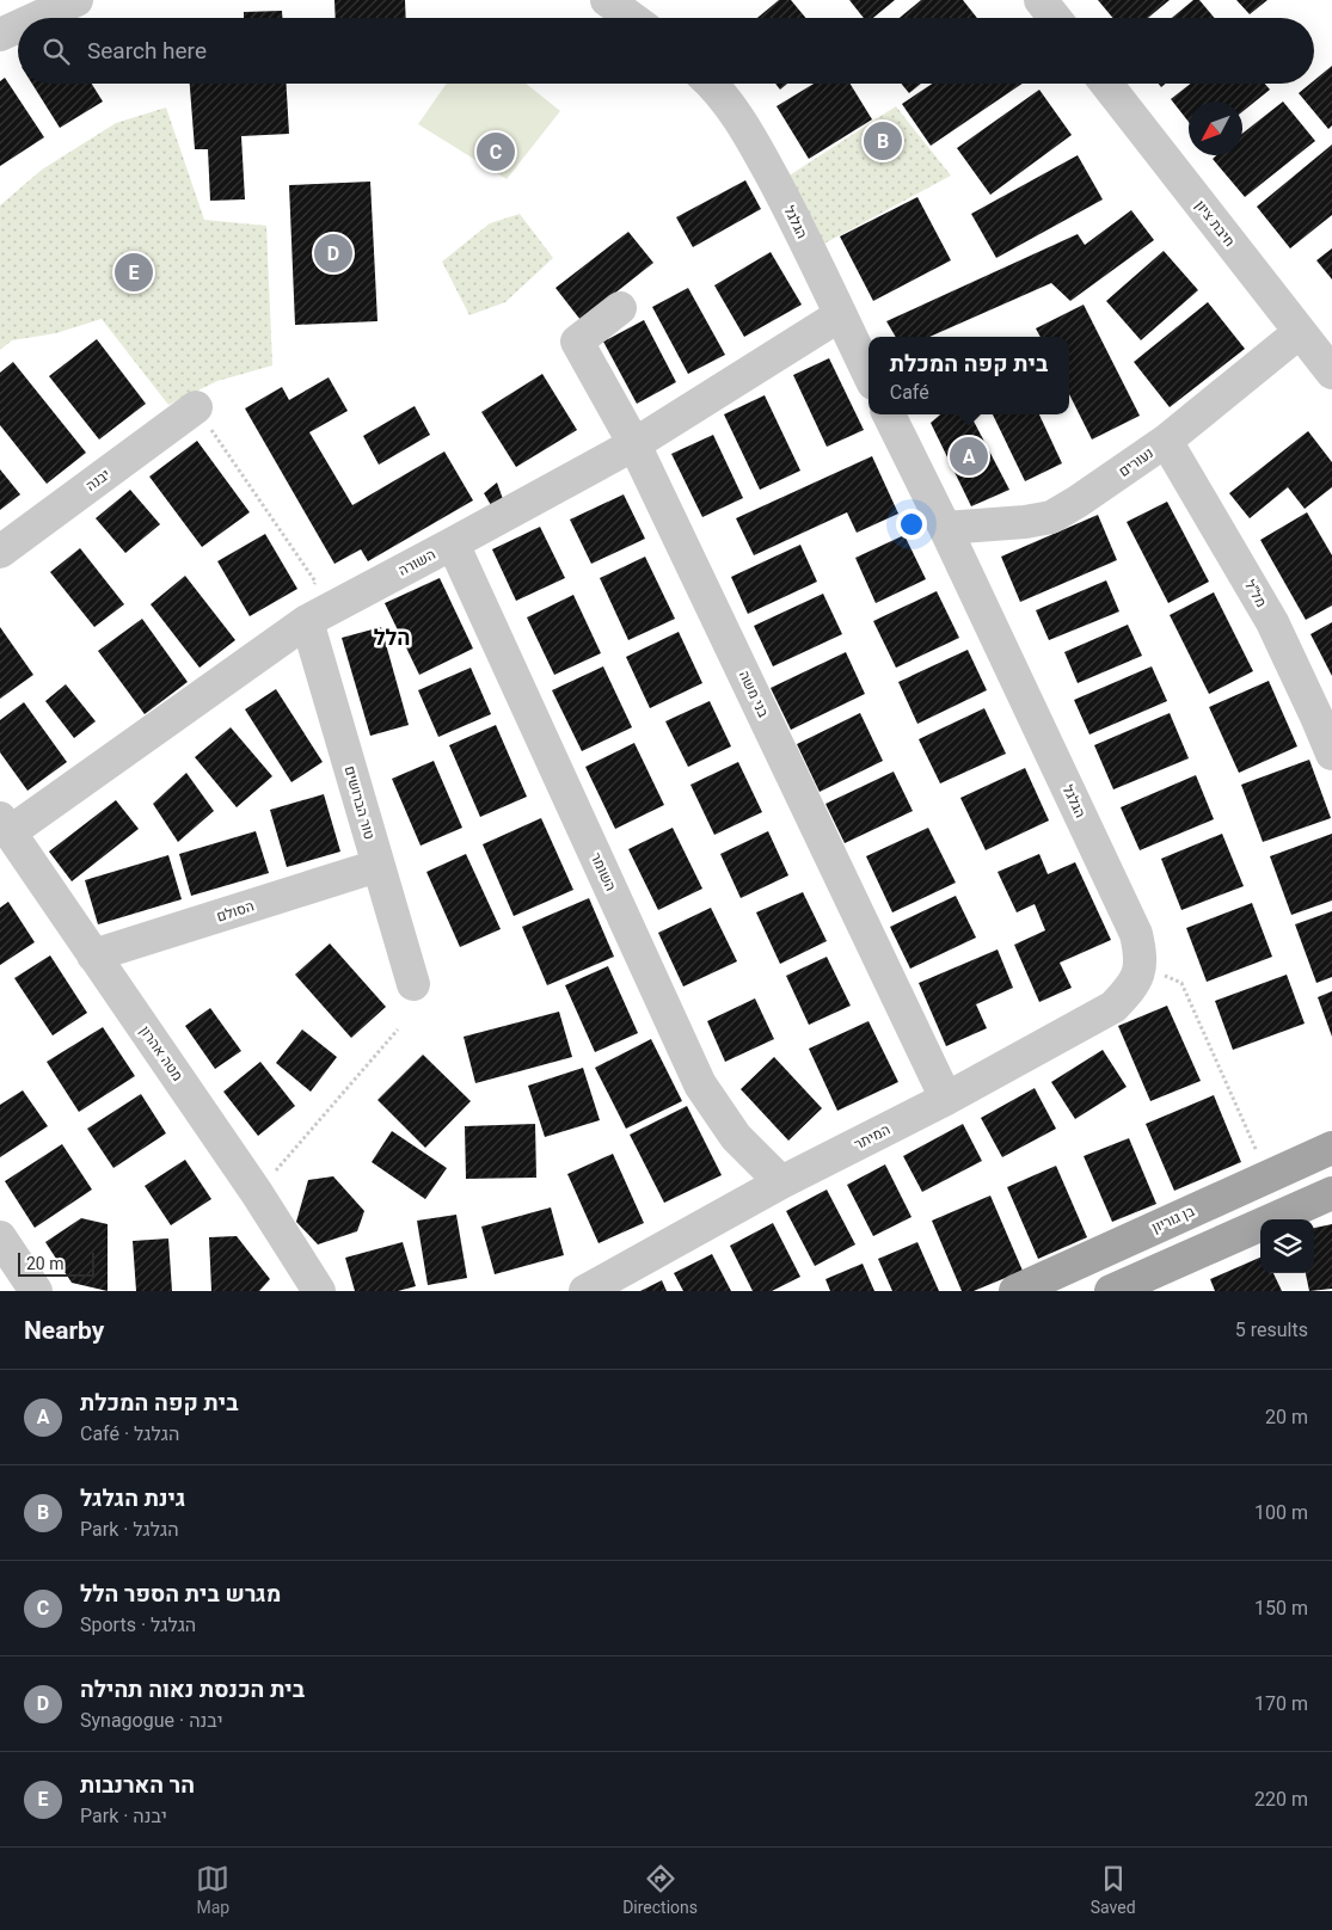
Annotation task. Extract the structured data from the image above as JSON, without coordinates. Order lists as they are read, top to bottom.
{
  "streets": {
    "main road": ["בן גוריון"],
    "street": [
      "הגלגל",
      "חיבת ציון",
      "נעורים",
      "יבנה",
      "השורה",
      "מל\"ל",
      "בני משה",
      "טור הברושים",
      "השומר",
      "הסולם",
      "מטה אהרון",
      "המיתר"
    ]
  },
  "crossings": [
    ["הגלגל", "נעורים"],
    ["הגלגל", "השורה"],
    ["הגלגל", "המיתר"],
    ["חיבת ציון", "נעורים"],
    ["נעורים", "מל\"ל"],
    ["השורה", "בני משה"],
    ["השורה", "טור הברושים"],
    ["השורה", "השומר"],
    ["השורה", "מטה אהרון"],
    ["בני משה", "המיתר"],
    ["טור הברושים", "הסולם"],
    ["השומר", "המיתר"],
    ["הסולם", "מטה אהרון"]
  ],
  "districts": ["הלל"],
  "scale_bar": "20 m",
  "north": "bottom left",
  "page": {
    "search": "Search here",
    "pins": [
      "B",
      "C",
      "D",
      "E",
      "A"
    ],
    "popup": ["בית קפה המכלת", "Café"],
    "scale": "20 m",
    "heading": ["Nearby", "5 results"],
    "list": [
      {
        "mark": "A",
        "name": "בית קפה המכלת",
        "note": "Café · הגלגל",
        "value": "20 m"
      },
      {
        "mark": "B",
        "name": "גינת הגלגל",
        "note": "Park · הגלגל",
        "value": "100 m"
      },
      {
        "mark": "C",
        "name": "מגרש בית הספר הלל",
        "note": "Sports · הגלגל",
        "value": "150 m"
      },
      {
        "mark": "D",
        "name": "בית הכנסת נאוה תהילה",
        "note": "Synagogue · יבנה",
        "value": "170 m"
      },
      {
        "mark": "E",
        "name": "הר הארנבות",
        "note": "Park · יבנה",
        "value": "220 m"
      }
    ],
    "nav": ["Map", "Directions", "Saved"]
  }
}
